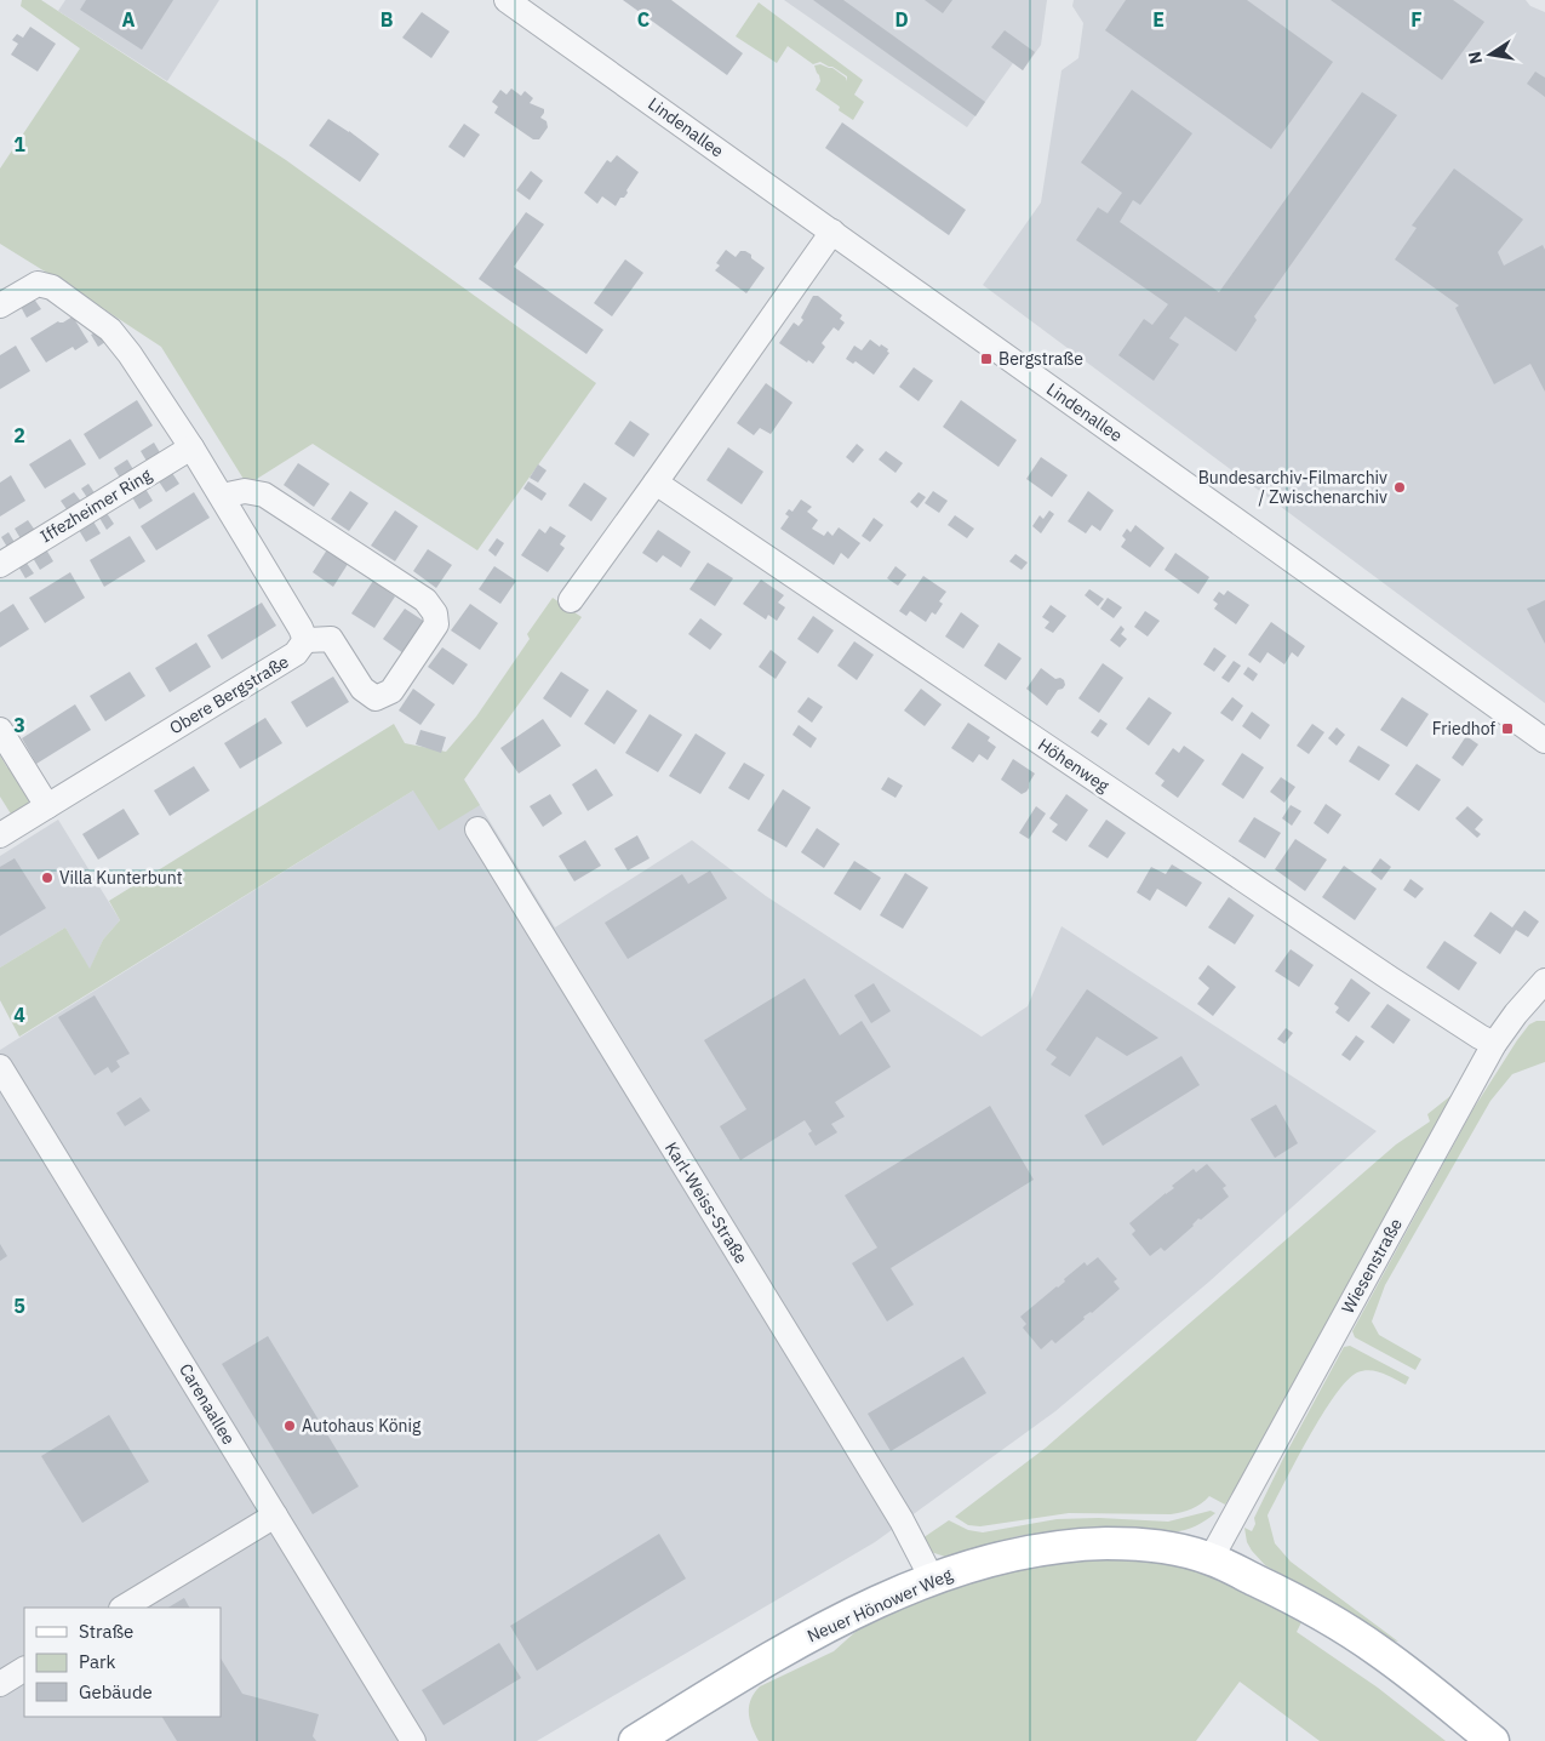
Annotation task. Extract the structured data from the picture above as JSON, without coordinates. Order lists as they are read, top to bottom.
{
  "streets": {
    "main road": ["Neuer Hönower Weg"],
    "street": [
      "Lindenallee",
      "Iffezheimer Ring",
      "Obere Bergstraße",
      "Höhenweg",
      "Karl-Weiss-Straße",
      "Wiesenstraße",
      "Carenaallee"
    ]
  },
  "crossings": [
    ["Höhenweg", "Wiesenstraße"],
    ["Karl-Weiss-Straße", "Neuer Hönower Weg"],
    ["Wiesenstraße", "Neuer Hönower Weg"]
  ],
  "places": {
    "transit": ["Bergstraße", "Friedhof"],
    "other": ["Bundesarchiv-Filmarchiv / Zwischenarchiv", "Villa Kunterbunt", "Autohaus König"]
  },
  "legend": ["Straße", "Park", "Gebäude"],
  "north": "left",
  "grid": {
    "columns": [
      "A",
      "B",
      "C",
      "D",
      "E",
      "F"
    ],
    "rows": [
      "1",
      "2",
      "3",
      "4",
      "5"
    ]
  }
}
